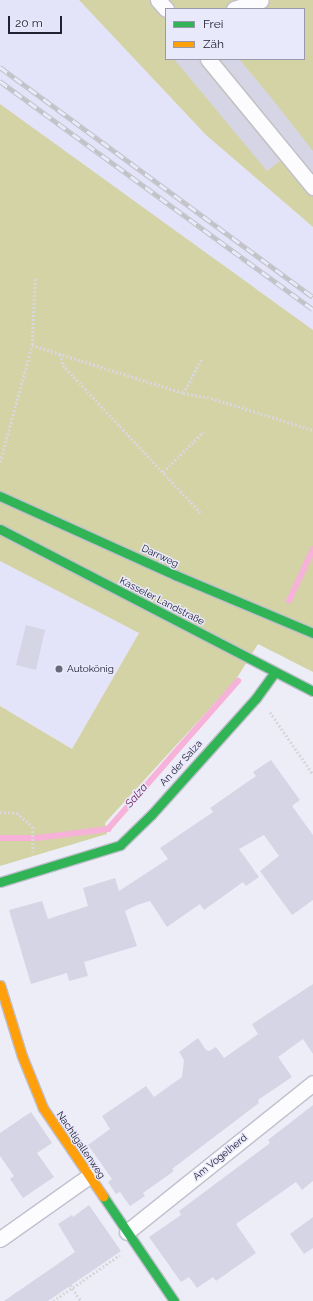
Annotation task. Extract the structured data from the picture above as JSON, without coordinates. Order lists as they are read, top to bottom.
{
  "streets": {
    "street": [
      "Darrweg",
      "Kasseler Landstraße",
      "An der Salza",
      "Nachtigallenweg",
      "Am Vogelherd"
    ]
  },
  "crossings": [
    ["Kasseler Landstraße", "An der Salza"],
    ["Nachtigallenweg", "Am Vogelherd"]
  ],
  "water": ["Salza"],
  "places": ["Autokönig"],
  "legend": ["Frei", "Zäh"],
  "scale_bar": "20 m"
}
